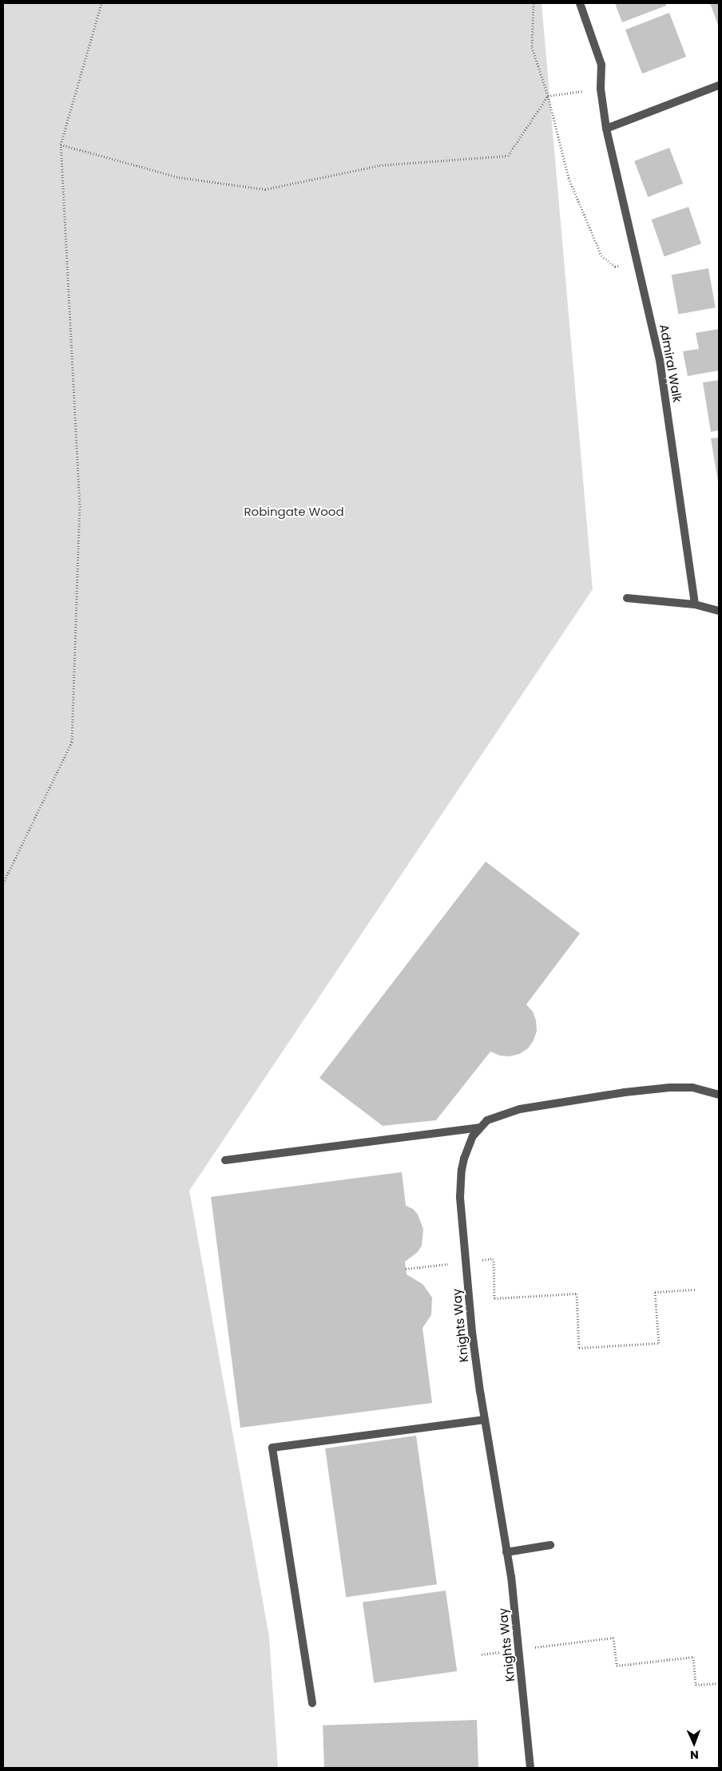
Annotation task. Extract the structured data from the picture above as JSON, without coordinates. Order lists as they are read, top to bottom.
{
  "streets": {
    "street": ["Admiral Walk", "Knights Way"]
  },
  "parks": ["Robingate Wood"],
  "north": "bottom"
}
